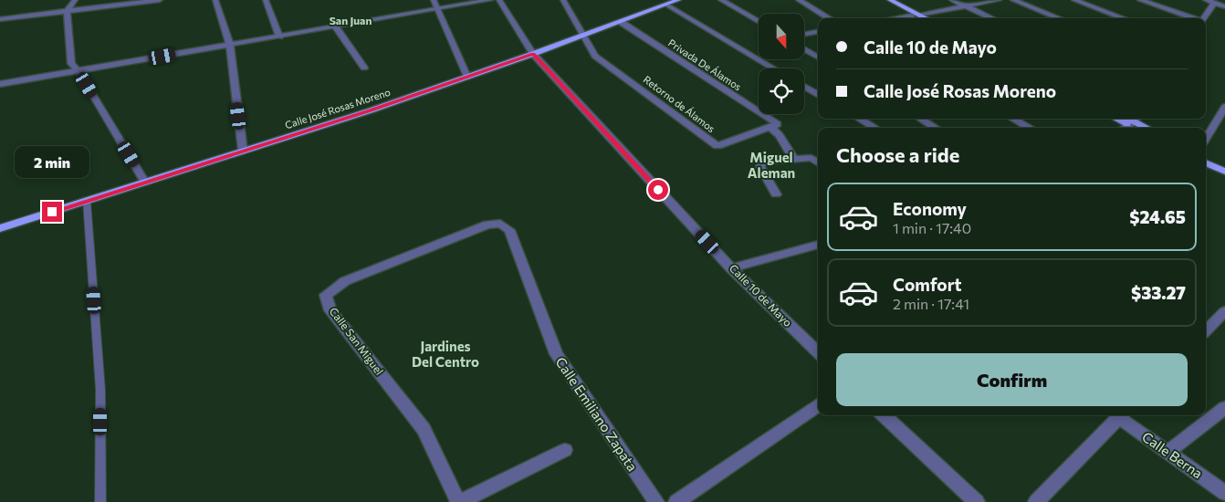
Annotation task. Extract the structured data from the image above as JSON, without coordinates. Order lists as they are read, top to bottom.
{
  "streets": {
    "main road": ["Calle José Rosas Moreno"],
    "street": [
      "Privada De Álamos",
      "Retorno de Álamos",
      "Calle 10 de Mayo",
      "Calle San Miguel",
      "Calle Emiliano Zapata",
      "Calle Berna"
    ]
  },
  "crossings": [
    ["Privada De Álamos", "Retorno de Álamos"],
    ["Privada De Álamos", "Calle José Rosas Moreno"],
    ["Retorno de Álamos", "Calle José Rosas Moreno"],
    ["Calle José Rosas Moreno", "Calle 10 de Mayo"],
    ["Calle San Miguel", "Calle Emiliano Zapata"]
  ],
  "districts": ["San Juan", "Miguel Aleman", "Jardines Del Centro"],
  "north": "bottom",
  "page": {
    "banner": ["Calle 10 de Mayo", "Calle José Rosas Moreno"],
    "heading": "Choose a ride",
    "bubble": "2 min",
    "list": [
      {
        "name": "Economy",
        "note": "1 min · 17:40",
        "value": "$24.65"
      },
      {
        "name": "Comfort",
        "note": "2 min · 17:41",
        "value": "$33.27"
      }
    ],
    "buttons": "Confirm"
  }
}
